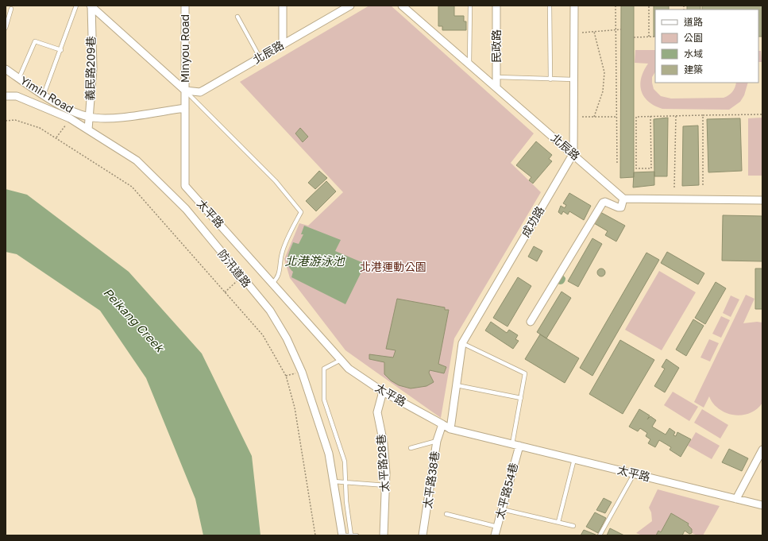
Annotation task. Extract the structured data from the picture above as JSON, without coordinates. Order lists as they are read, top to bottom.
{
  "streets": {
    "street": [
      "民政路",
      "Minyou Road",
      "北辰路",
      "義民路209巷",
      "Yimin Road",
      "太平路",
      "成功路",
      "防汛道路",
      "太平路28巷",
      "太平路38巷",
      "太平路54巷"
    ]
  },
  "crossings": [
    ["民政路", "北辰路"],
    ["Minyou Road", "北辰路"],
    ["Minyou Road", "太平路"],
    ["北辰路", "太平路"],
    ["北辰路", "成功路"],
    ["義民路209巷", "Yimin Road"],
    ["義民路209巷", "防汛道路"],
    ["Yimin Road", "太平路"],
    ["太平路", "成功路"],
    ["太平路", "太平路28巷"],
    ["太平路", "太平路38巷"],
    ["太平路", "太平路54巷"]
  ],
  "water": ["北港游泳池", "Peikang Creek"],
  "parks": ["北港運動公園"],
  "legend": [
    "道路",
    "公園",
    "水域",
    "建築"
  ]
}
